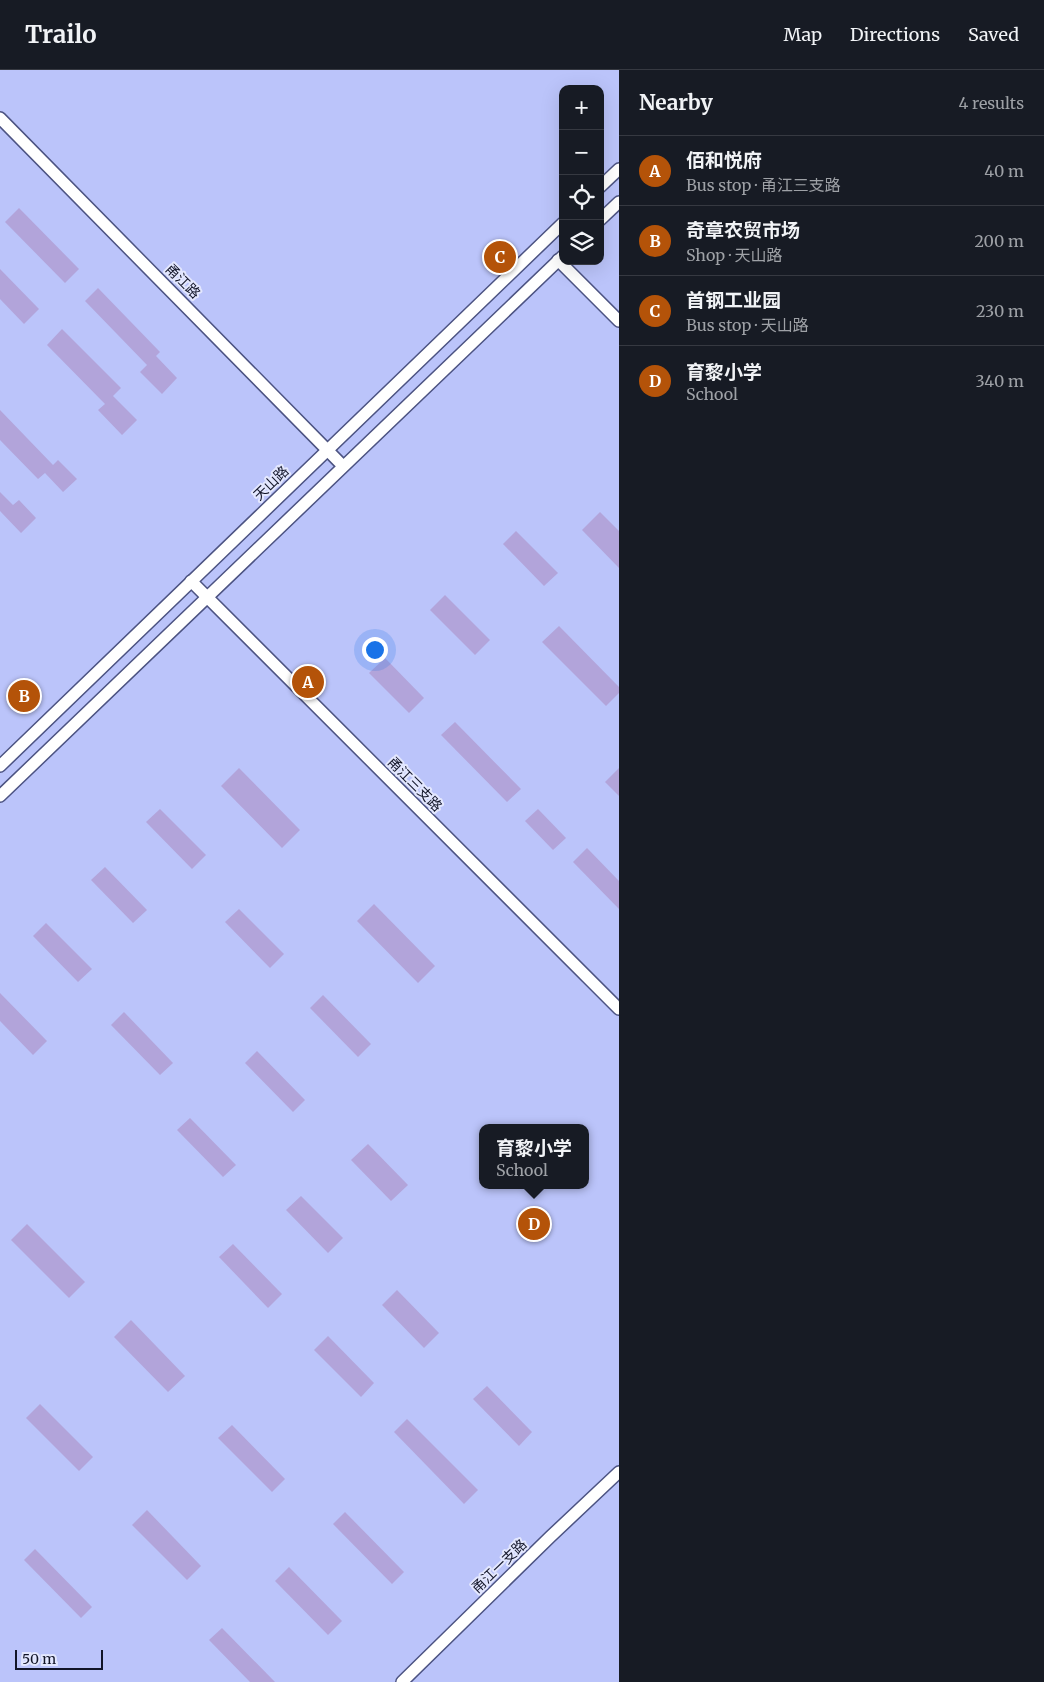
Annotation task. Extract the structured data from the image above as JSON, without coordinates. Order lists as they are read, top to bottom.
{
  "streets": {
    "street": [
      "甬江路",
      "天山路",
      "甬江三支路",
      "甬江一支路"
    ]
  },
  "crossings": [
    ["甬江路", "天山路"],
    ["天山路", "甬江三支路"]
  ],
  "scale_bar": "50 m",
  "page": {
    "header": "Trailo",
    "nav": ["Map", "Directions", "Saved"],
    "heading": ["Nearby", "4 results"],
    "map_buttons": ["+", "−"],
    "list": [
      {
        "mark": "A",
        "name": "佰和悦府",
        "note": "Bus stop · 甬江三支路",
        "value": "40 m"
      },
      {
        "mark": "B",
        "name": "奇章农贸市场",
        "note": "Shop · 天山路",
        "value": "200 m"
      },
      {
        "mark": "C",
        "name": "首钢工业园",
        "note": "Bus stop · 天山路",
        "value": "230 m"
      },
      {
        "mark": "D",
        "name": "育黎小学",
        "note": "School",
        "value": "340 m"
      }
    ],
    "pins": [
      "C",
      "A",
      "B",
      "D"
    ],
    "popup": ["育黎小学", "School"],
    "scale": "50 m"
  }
}
